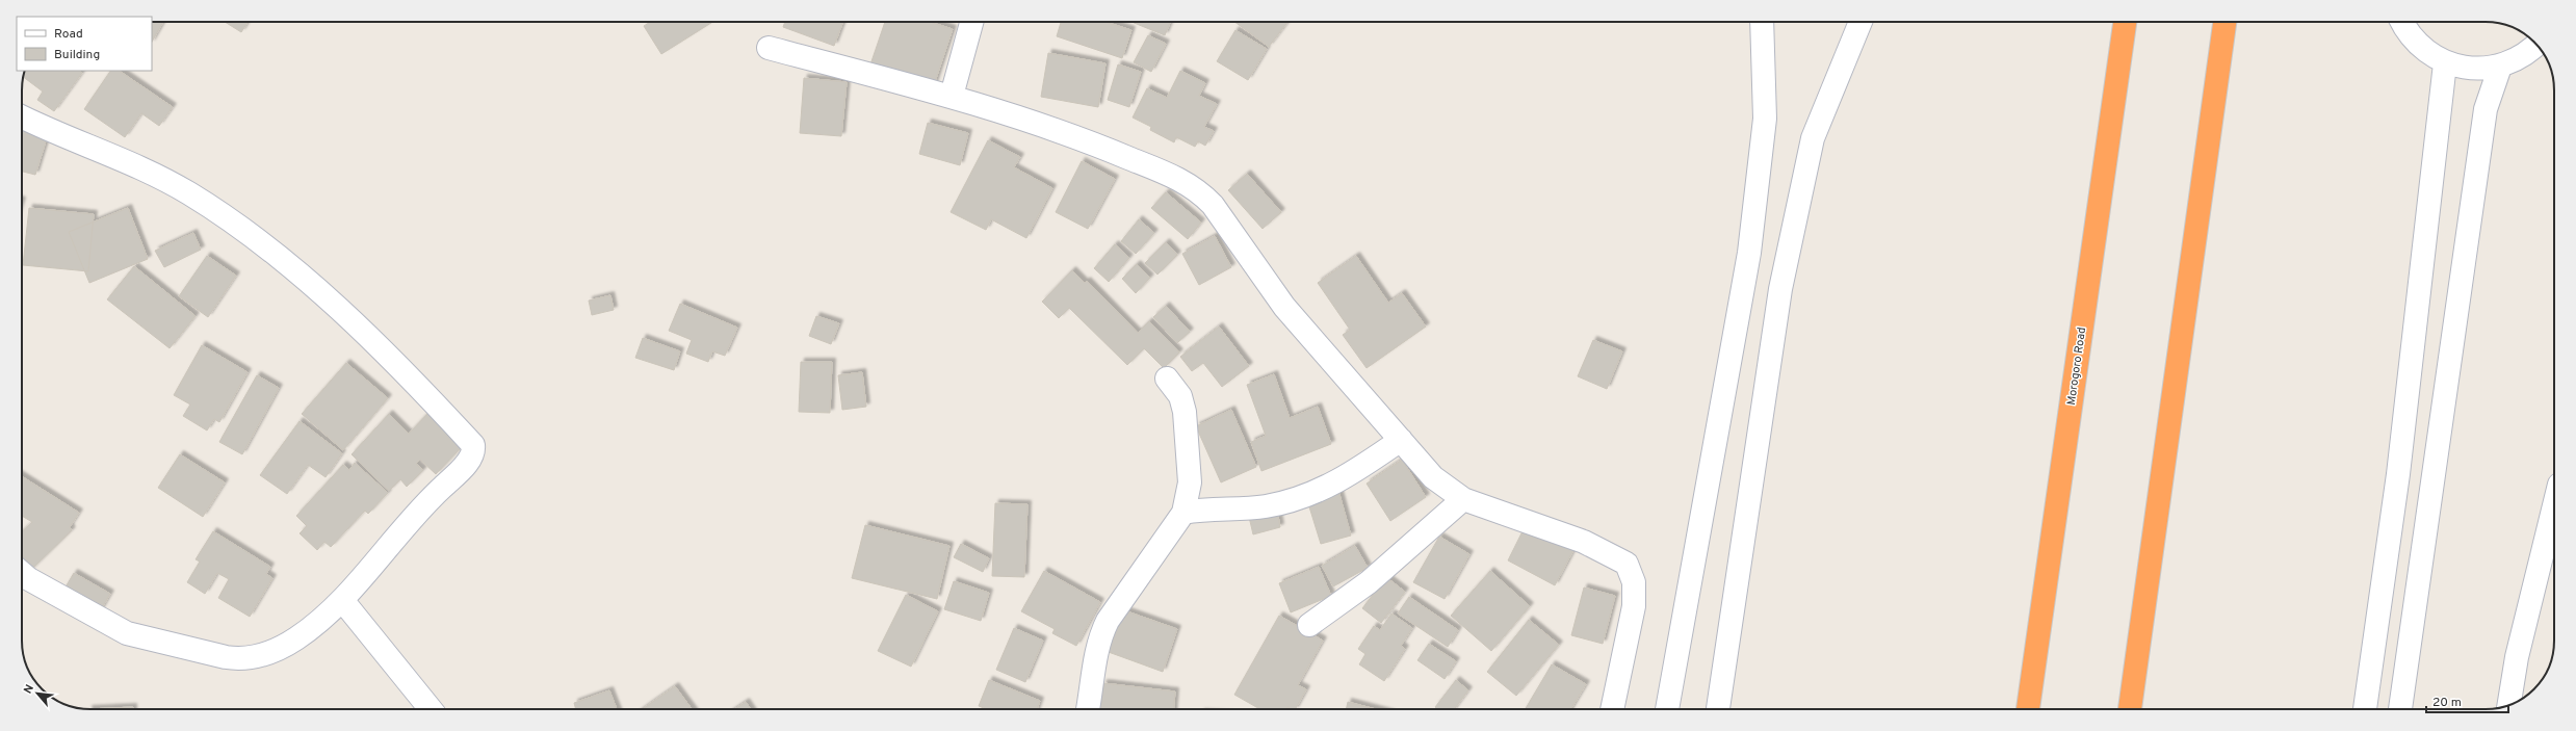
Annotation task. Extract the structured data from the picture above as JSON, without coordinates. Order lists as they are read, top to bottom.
{
  "streets": {
    "highway": ["Morogoro Road"]
  },
  "legend": ["Road", "Building"],
  "scale_bar": "20 m",
  "north": "top left"
}
